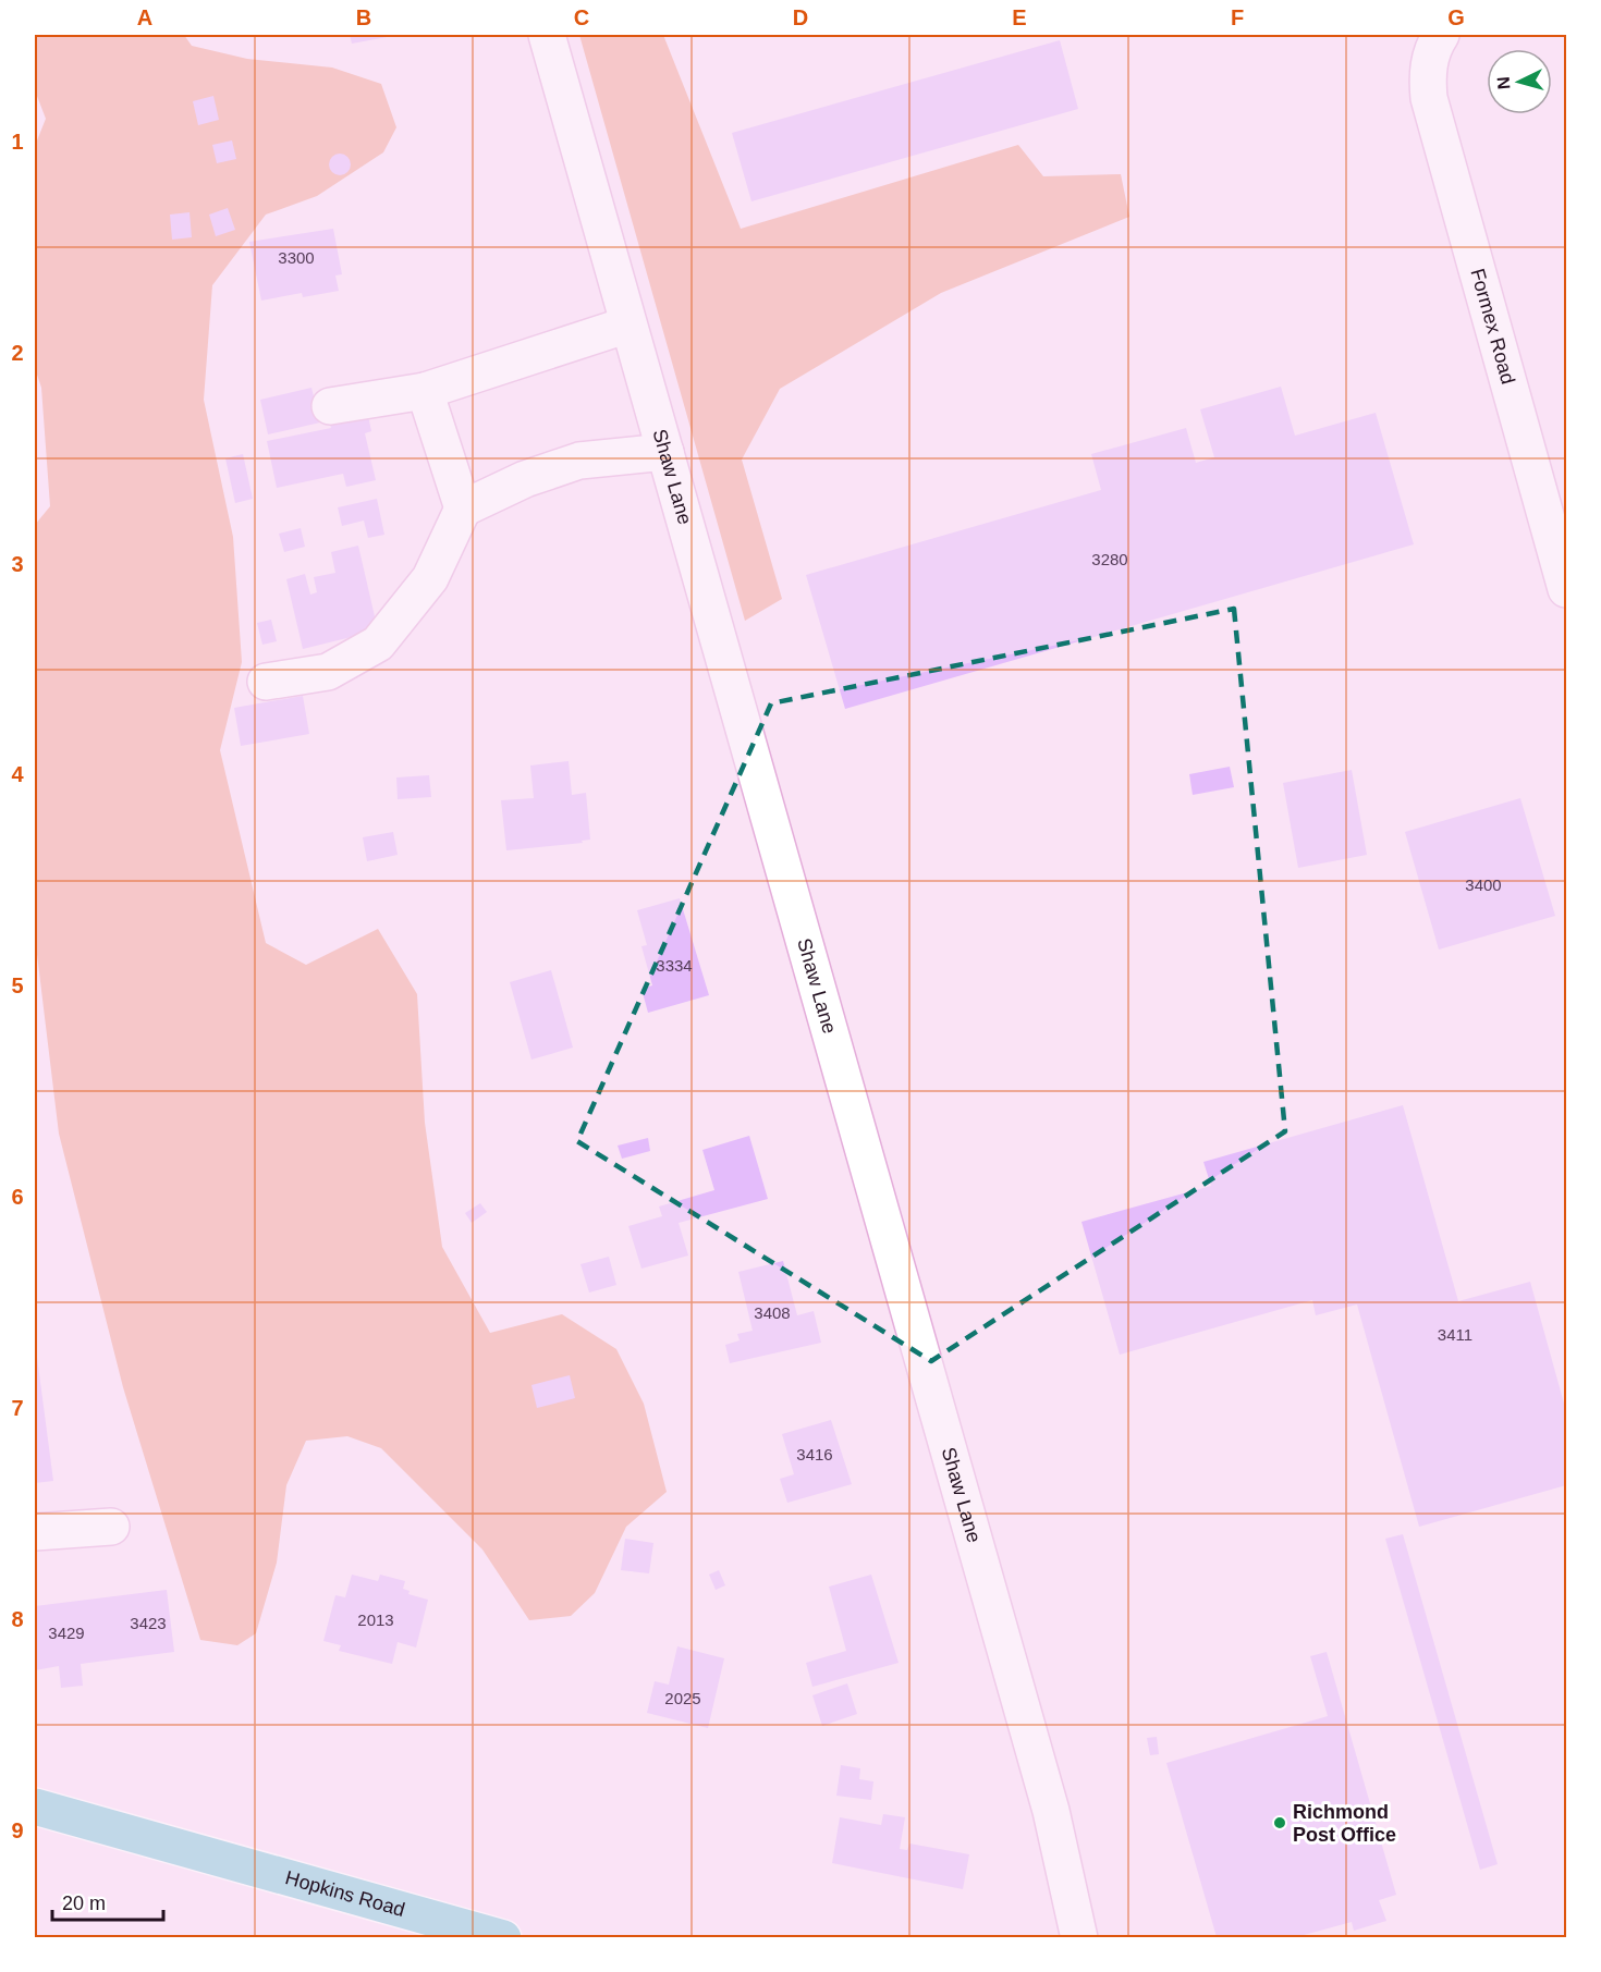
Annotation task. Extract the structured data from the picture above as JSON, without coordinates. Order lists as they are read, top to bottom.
{
  "streets": {
    "main road": ["Hopkins Road"],
    "street": ["Formex Road", "Shaw Lane"]
  },
  "places": ["Richmond Post Office"],
  "house_numbers": [
    "3300",
    "3280",
    "3400",
    "3334",
    "3408",
    "3411",
    "3416",
    "2013",
    "3423",
    "3429",
    "2025"
  ],
  "scale_bar": "20 m",
  "north": "left",
  "grid": {
    "columns": [
      "A",
      "B",
      "C",
      "D",
      "E",
      "F",
      "G"
    ],
    "rows": [
      "1",
      "2",
      "3",
      "4",
      "5",
      "6",
      "7",
      "8",
      "9"
    ]
  }
}
